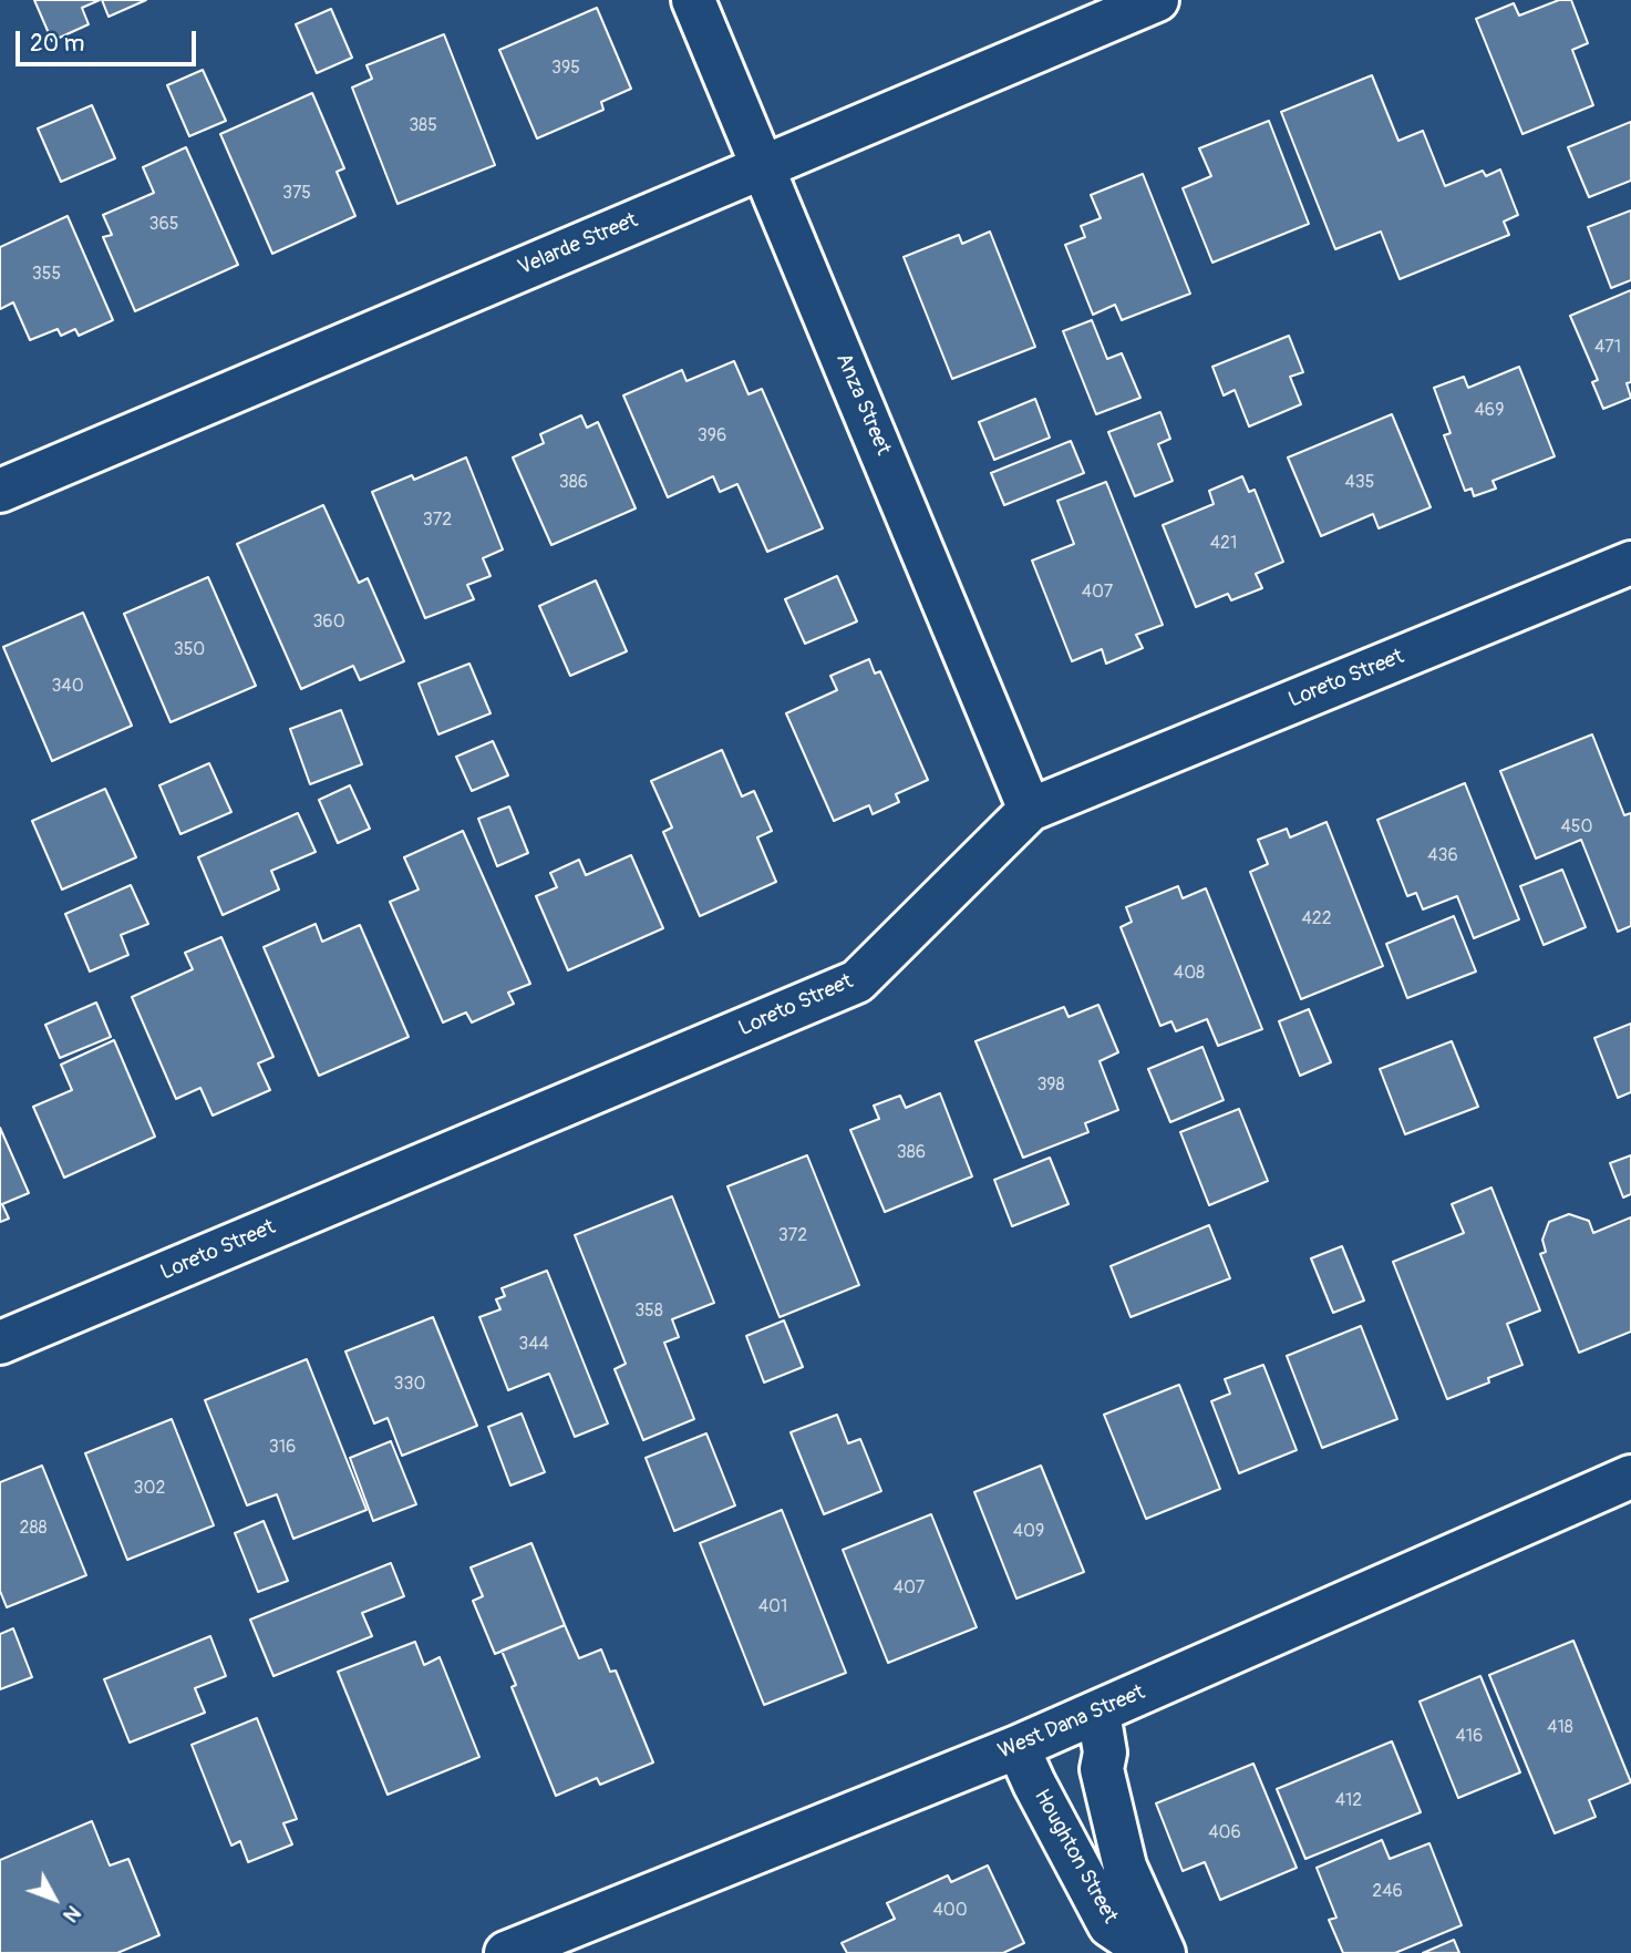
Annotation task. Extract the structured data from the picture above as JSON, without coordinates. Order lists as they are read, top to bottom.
{
  "streets": {
    "street": [
      "Velarde Street",
      "Anza Street",
      "Loreto Street",
      "West Dana Street",
      "Houghton Street"
    ]
  },
  "crossings": [
    ["Velarde Street", "Anza Street"],
    ["Anza Street", "Loreto Street"],
    ["West Dana Street", "Houghton Street"]
  ],
  "house_numbers": [
    "395",
    "385",
    "375",
    "365",
    "355",
    "471",
    "469",
    "396",
    "386",
    "435",
    "372",
    "421",
    "407",
    "360",
    "350",
    "340",
    "450",
    "436",
    "422",
    "408",
    "398",
    "386",
    "372",
    "358",
    "344",
    "330",
    "316",
    "302",
    "288",
    "409",
    "407",
    "401",
    "418",
    "416",
    "412",
    "406",
    "246",
    "400"
  ],
  "scale_bar": "20 m",
  "north": "bottom right"
}
